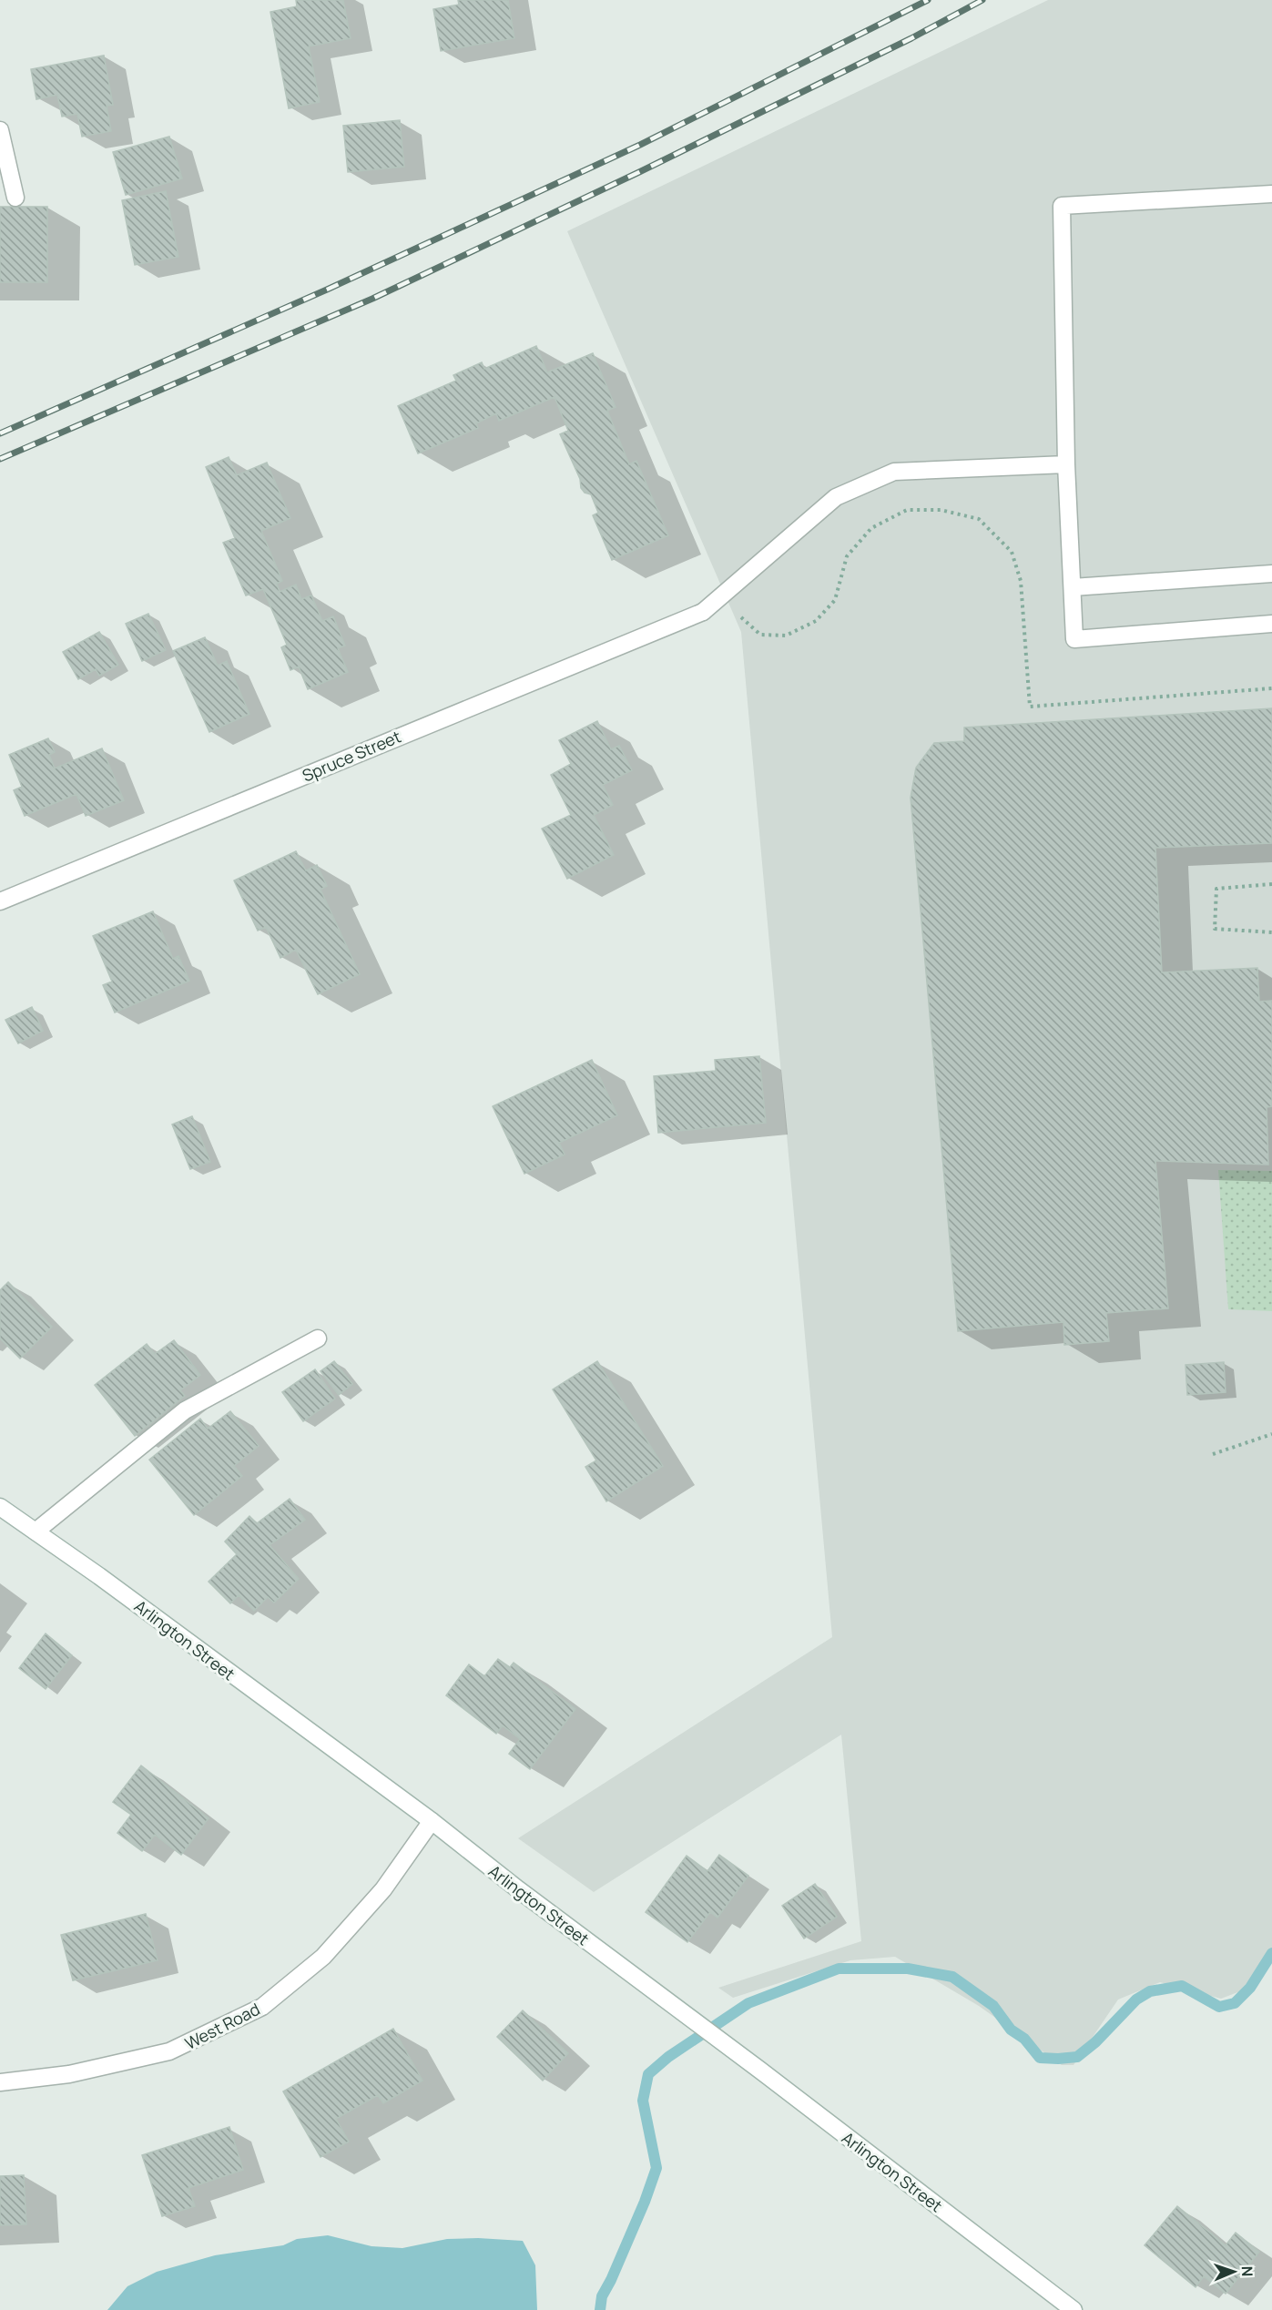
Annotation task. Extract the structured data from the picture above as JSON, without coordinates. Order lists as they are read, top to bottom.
{
  "streets": {
    "street": ["Spruce Street", "Arlington Street", "West Road"]
  },
  "crossings": [
    ["Arlington Street", "West Road"]
  ],
  "north": "right"
}
